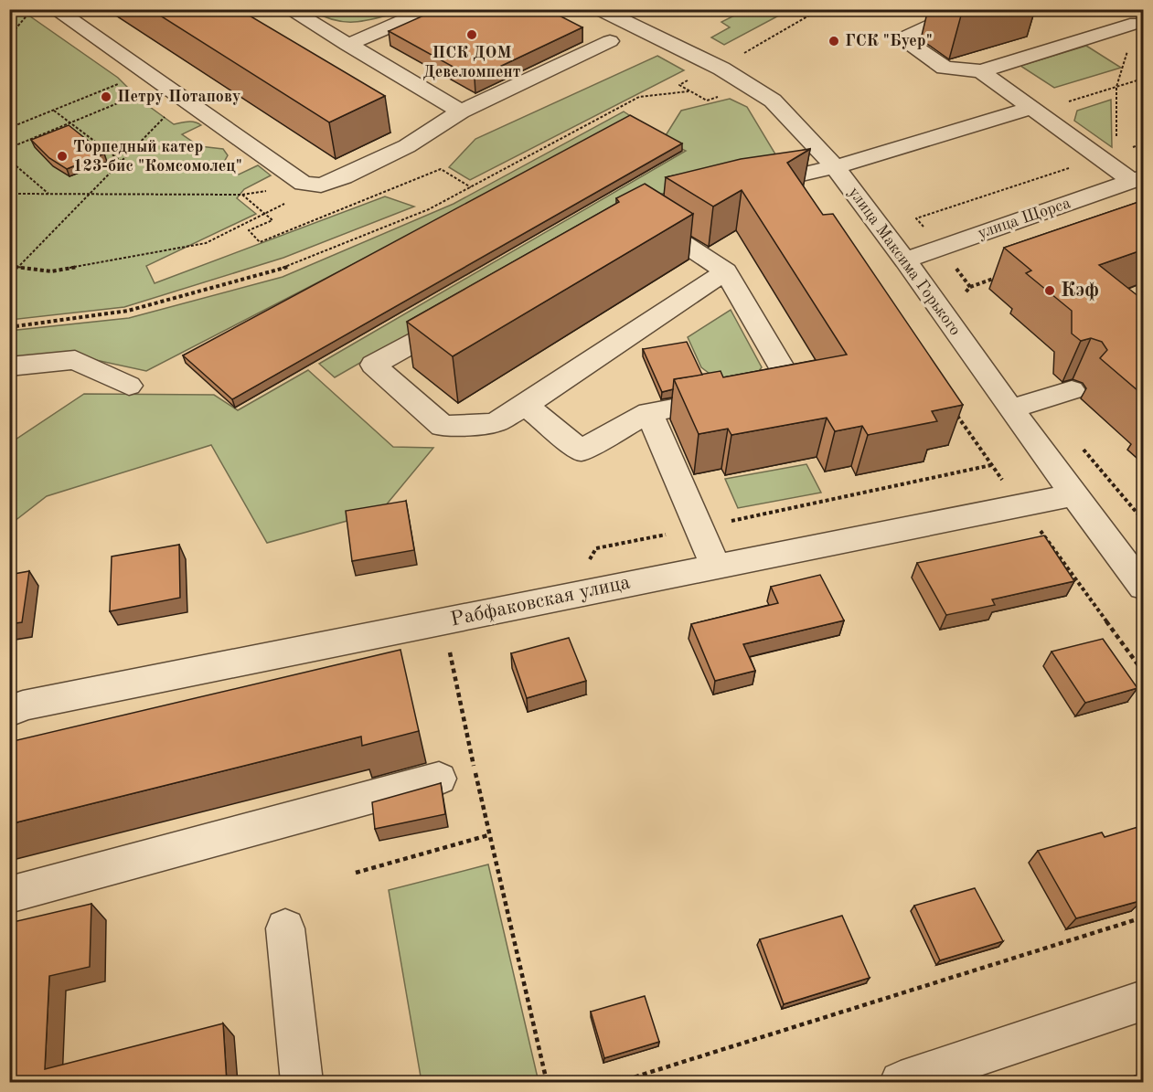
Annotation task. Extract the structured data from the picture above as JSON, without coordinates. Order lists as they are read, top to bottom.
{
  "streets": {
    "street": ["улица Щорса", "улица Максима Горького", "Рабфаковская улица"]
  },
  "crossings": [
    ["улица Щорса", "улица Максима Горького"],
    ["улица Максима Горького", "Рабфаковская улица"]
  ],
  "places": [
    "ПСК ДОМ Девеломпент",
    "ГСК \"Буер\"",
    "Петру Потапову",
    "Торпедный катер 123-бис \"Комсомолец\"",
    "Кэф"
  ]
}
